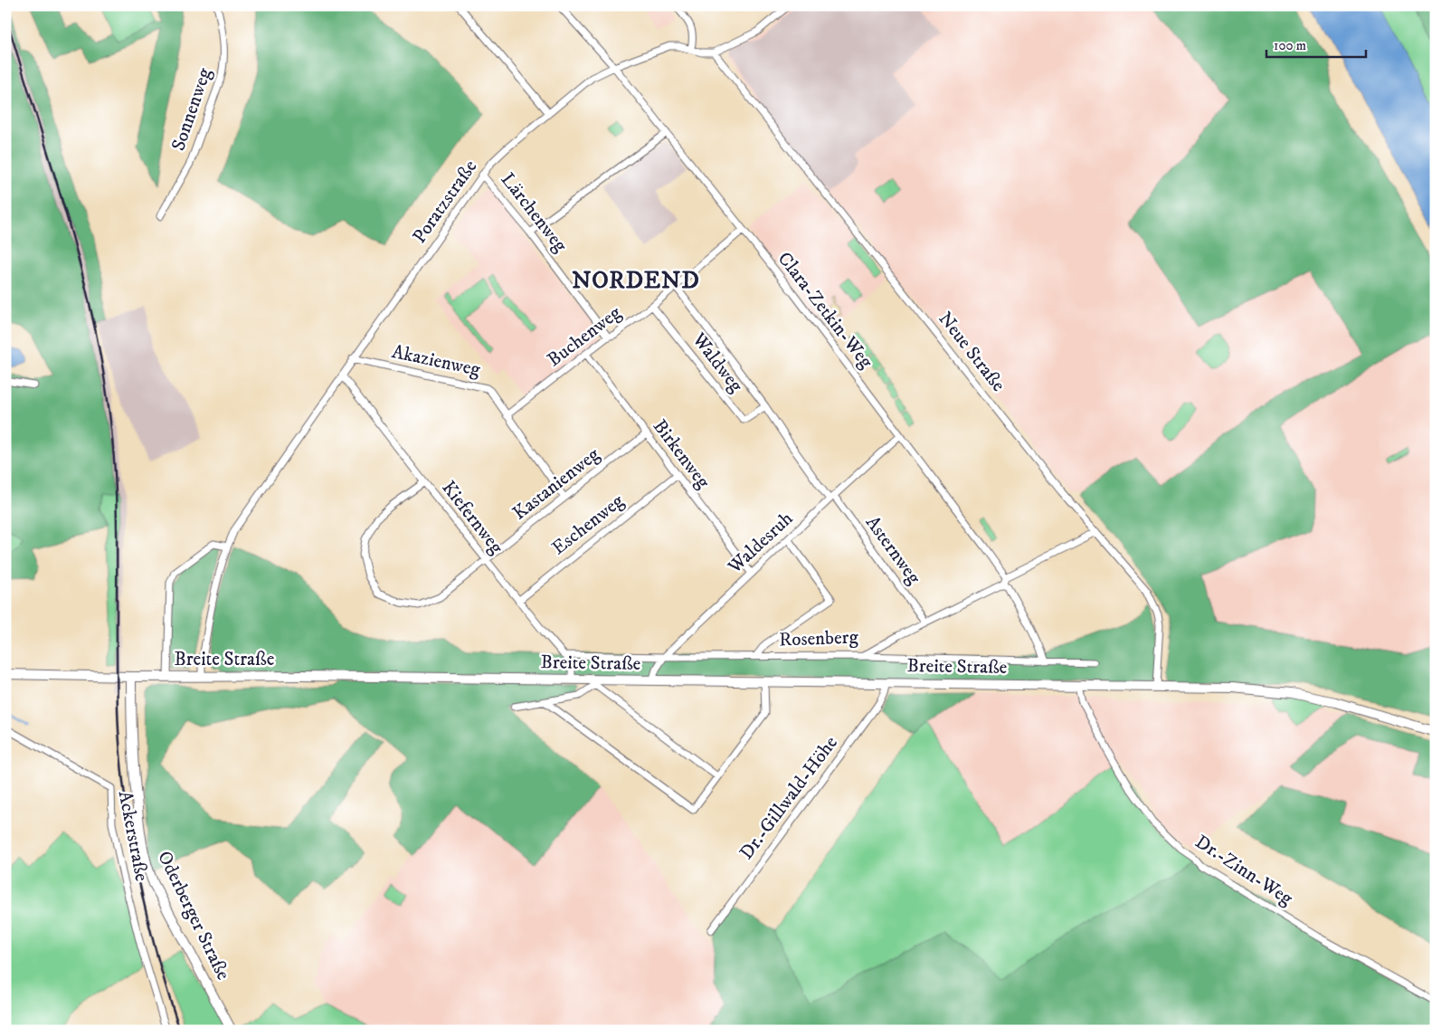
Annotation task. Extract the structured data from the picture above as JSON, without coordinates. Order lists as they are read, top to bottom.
{
  "streets": {
    "main road": ["Breite Straße", "Oderberger Straße"],
    "street": [
      "Sonnenweg",
      "Poratzstraße",
      "Lärchenweg",
      "Clara-Zetkin-Weg",
      "Buchenweg",
      "Neue Straße",
      "Akazienweg",
      "Waldweg",
      "Birkenweg",
      "Kastanienweg",
      "Kiefernweg",
      "Eschenweg",
      "Waldesruh",
      "Asternweg",
      "Rosenberg",
      "Dr.-Gillwald-Höhe",
      "Ackerstraße",
      "Dr.-Zinn-Weg"
    ]
  },
  "crossings": [
    ["Poratzstraße", "Lärchenweg"],
    ["Poratzstraße", "Clara-Zetkin-Weg"],
    ["Poratzstraße", "Neue Straße"],
    ["Poratzstraße", "Akazienweg"],
    ["Poratzstraße", "Kiefernweg"],
    ["Poratzstraße", "Breite Straße"],
    ["Lärchenweg", "Buchenweg"],
    ["Clara-Zetkin-Weg", "Buchenweg"],
    ["Clara-Zetkin-Weg", "Waldesruh"],
    ["Clara-Zetkin-Weg", "Rosenberg"],
    ["Buchenweg", "Akazienweg"],
    ["Buchenweg", "Waldweg"],
    ["Buchenweg", "Birkenweg"],
    ["Neue Straße", "Rosenberg"],
    ["Neue Straße", "Breite Straße"],
    ["Akazienweg", "Kastanienweg"],
    ["Waldweg", "Waldesruh"],
    ["Waldweg", "Asternweg"],
    ["Birkenweg", "Kastanienweg"],
    ["Birkenweg", "Eschenweg"],
    ["Birkenweg", "Waldesruh"],
    ["Kastanienweg", "Kiefernweg"],
    ["Kiefernweg", "Eschenweg"],
    ["Kiefernweg", "Rosenberg"],
    ["Kiefernweg", "Breite Straße"],
    ["Waldesruh", "Asternweg"],
    ["Waldesruh", "Rosenberg"],
    ["Waldesruh", "Breite Straße"],
    ["Asternweg", "Rosenberg"],
    ["Breite Straße", "Dr.-Gillwald-Höhe"],
    ["Breite Straße", "Dr.-Zinn-Weg"],
    ["Breite Straße", "Oderberger Straße"]
  ],
  "districts": ["NORDEND"],
  "scale_bar": "100 m"
}
